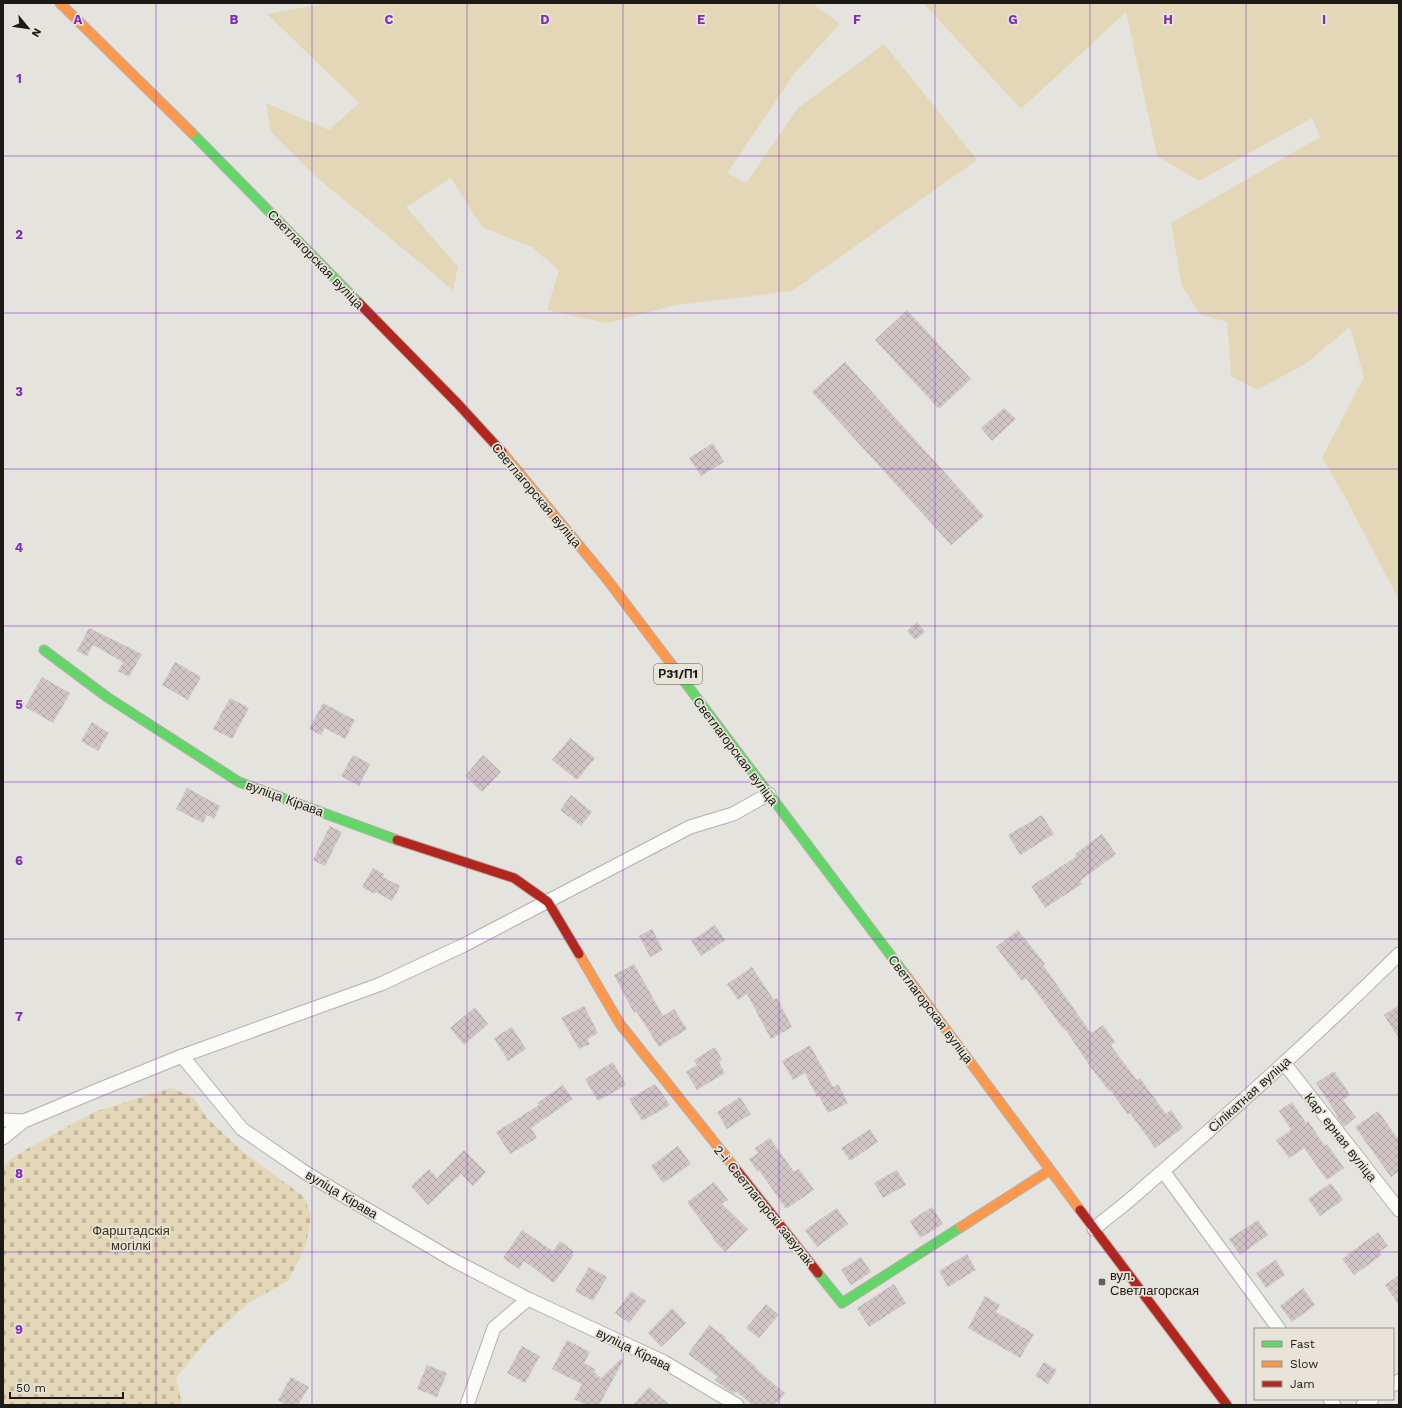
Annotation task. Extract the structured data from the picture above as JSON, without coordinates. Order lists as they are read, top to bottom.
{
  "streets": {
    "main road": [
      "Светлагорская вуліца",
      "Р31/П1",
      "вуліца Кірава",
      "2-і Светлагорскі завулак"
    ],
    "street": ["Сілікатная вуліца", "Карʼерная вуліца"]
  },
  "crossings": [
    ["Светлагорская вуліца", "Сілікатная вуліца"],
    ["Светлагорская вуліца", "2-і Светлагорскі завулак"],
    ["вуліца Кірава", "2-і Светлагорскі завулак"],
    ["Сілікатная вуліца", "Карʼерная вуліца"]
  ],
  "parks": ["Фарштадскія могілкі"],
  "places": {
    "transit": ["вул. Светлагорская"]
  },
  "legend": ["Fast", "Slow", "Jam"],
  "scale_bar": "50 m",
  "north": "bottom right",
  "grid": {
    "columns": [
      "A",
      "B",
      "C",
      "D",
      "E",
      "F",
      "G",
      "H",
      "I"
    ],
    "rows": [
      "1",
      "2",
      "3",
      "4",
      "5",
      "6",
      "7",
      "8",
      "9"
    ]
  }
}
